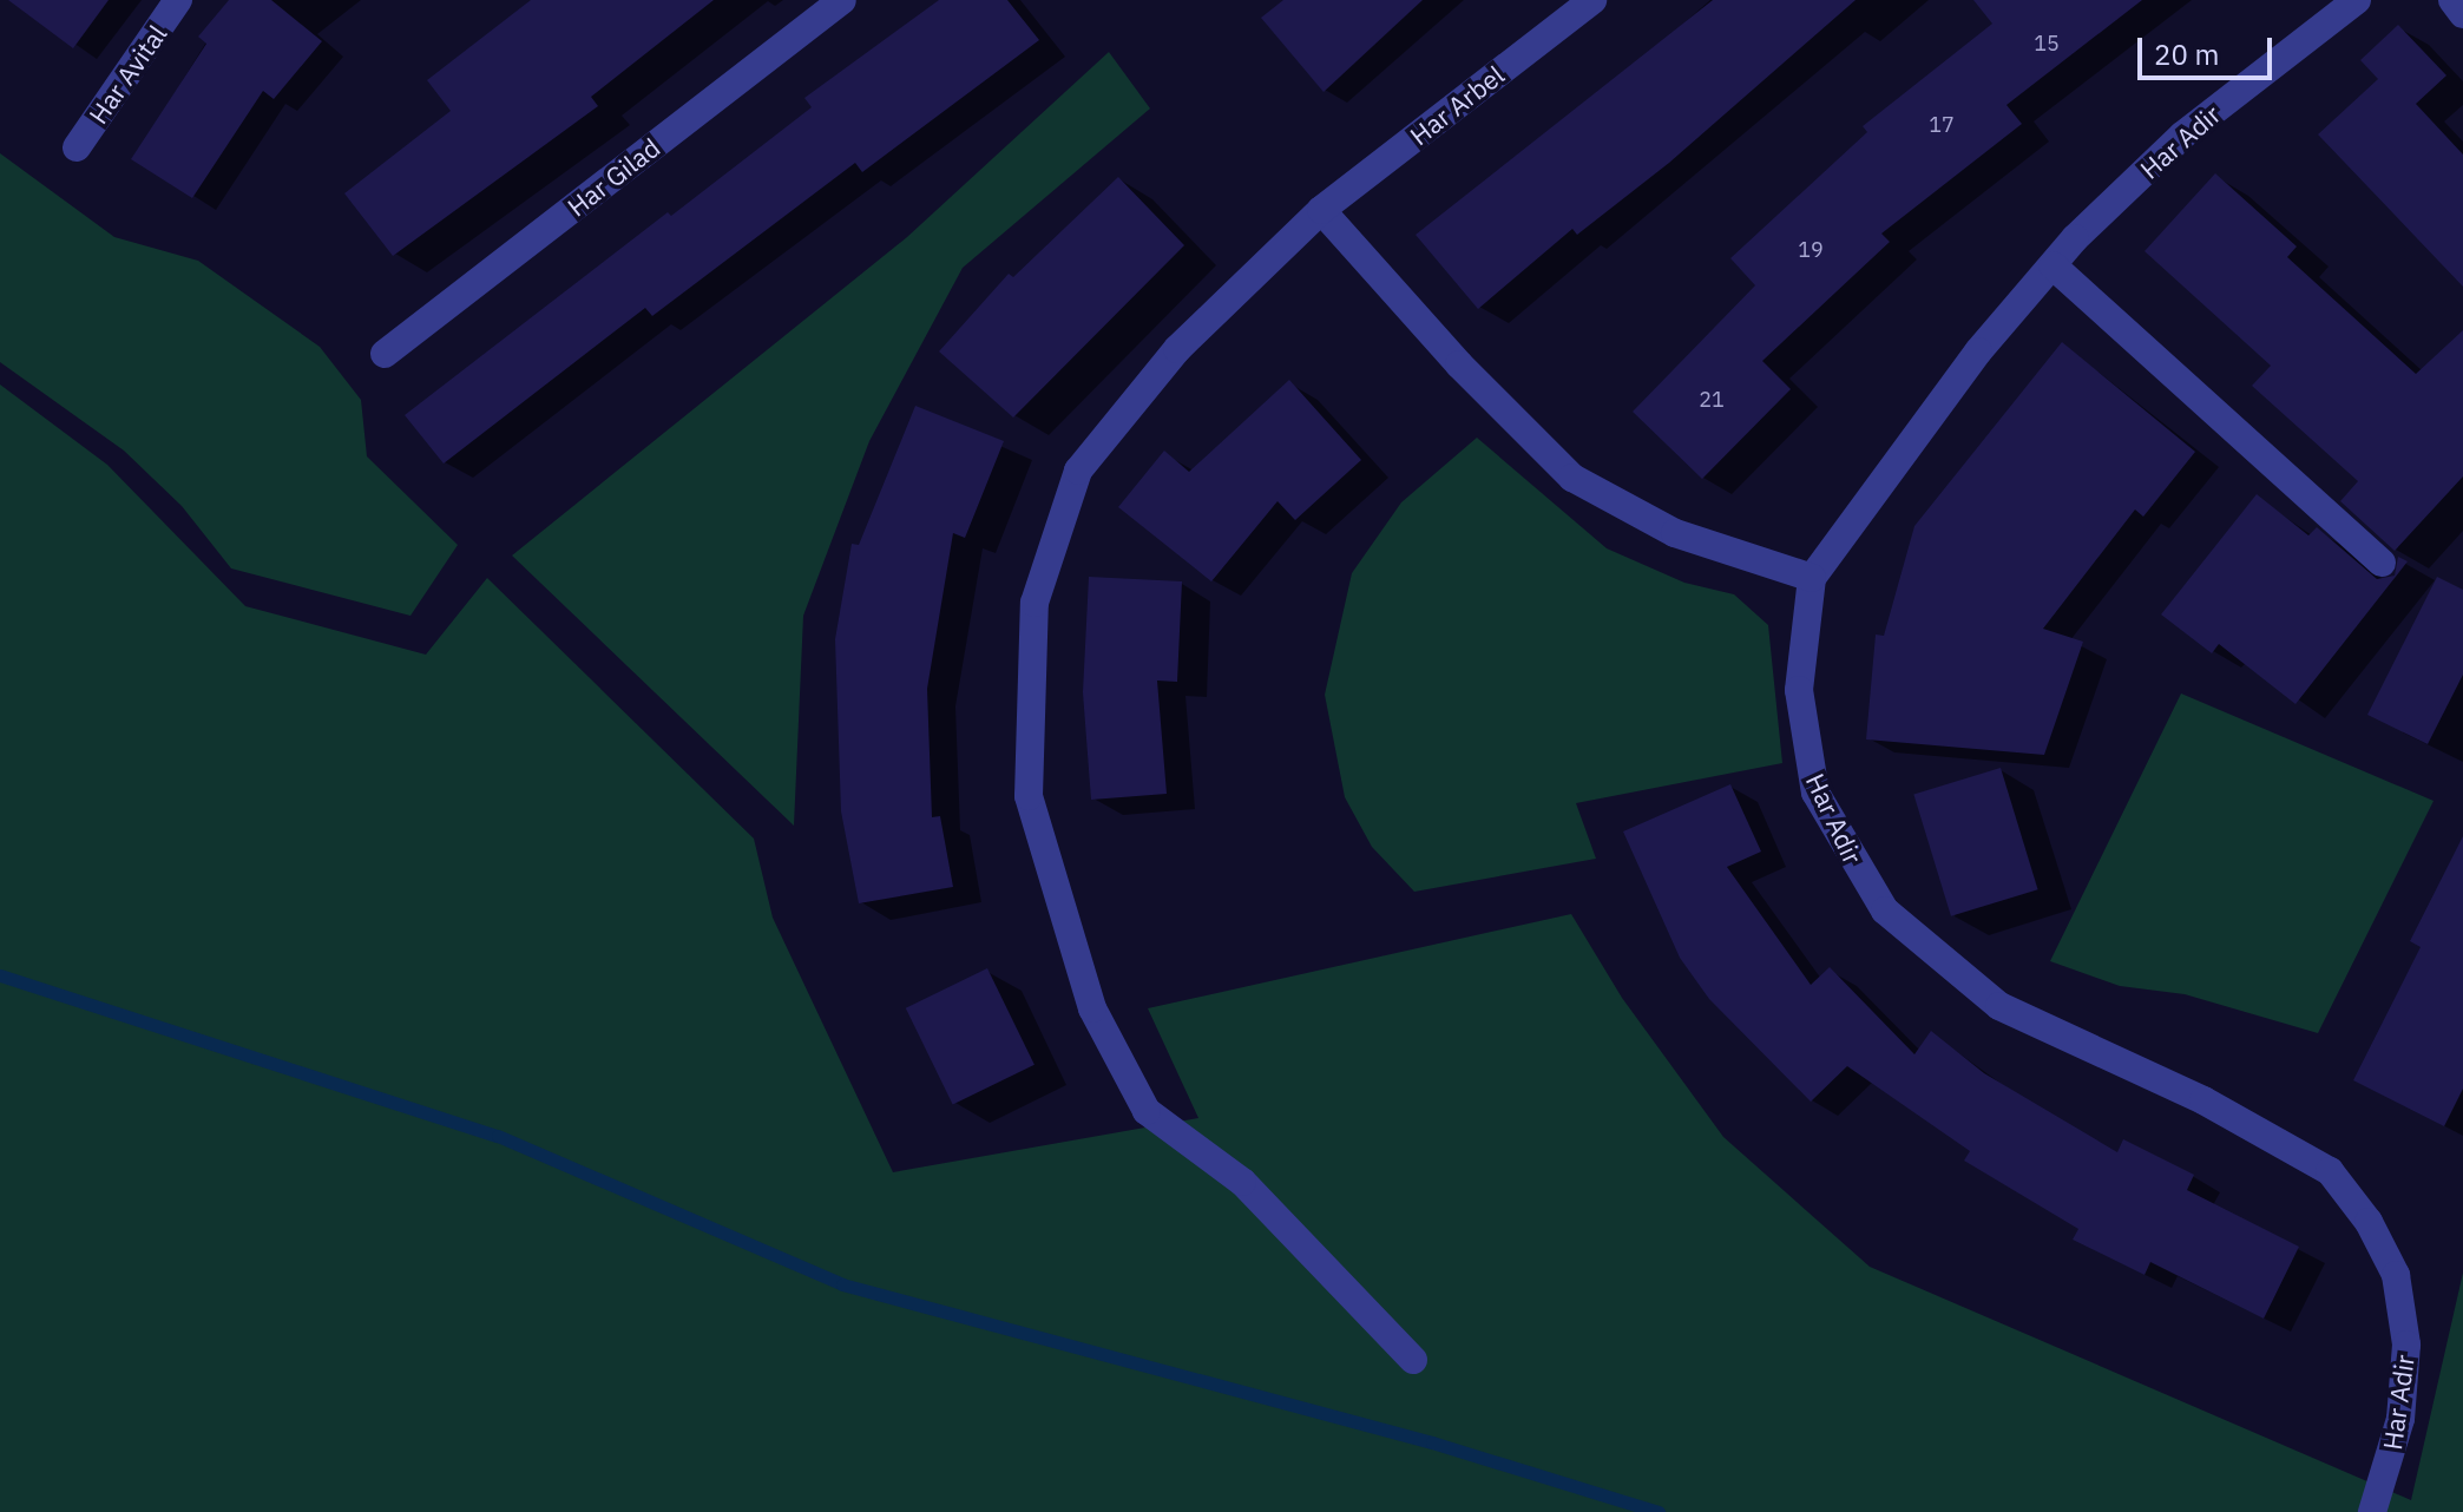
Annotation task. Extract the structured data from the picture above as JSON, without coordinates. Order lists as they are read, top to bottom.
{
  "streets": {
    "street": [
      "Har Avital",
      "Har Arbel",
      "Har Adir",
      "Har Gilad"
    ]
  },
  "house_numbers": [
    "15",
    "17",
    "19",
    "21"
  ],
  "scale_bar": "20 m"
}
